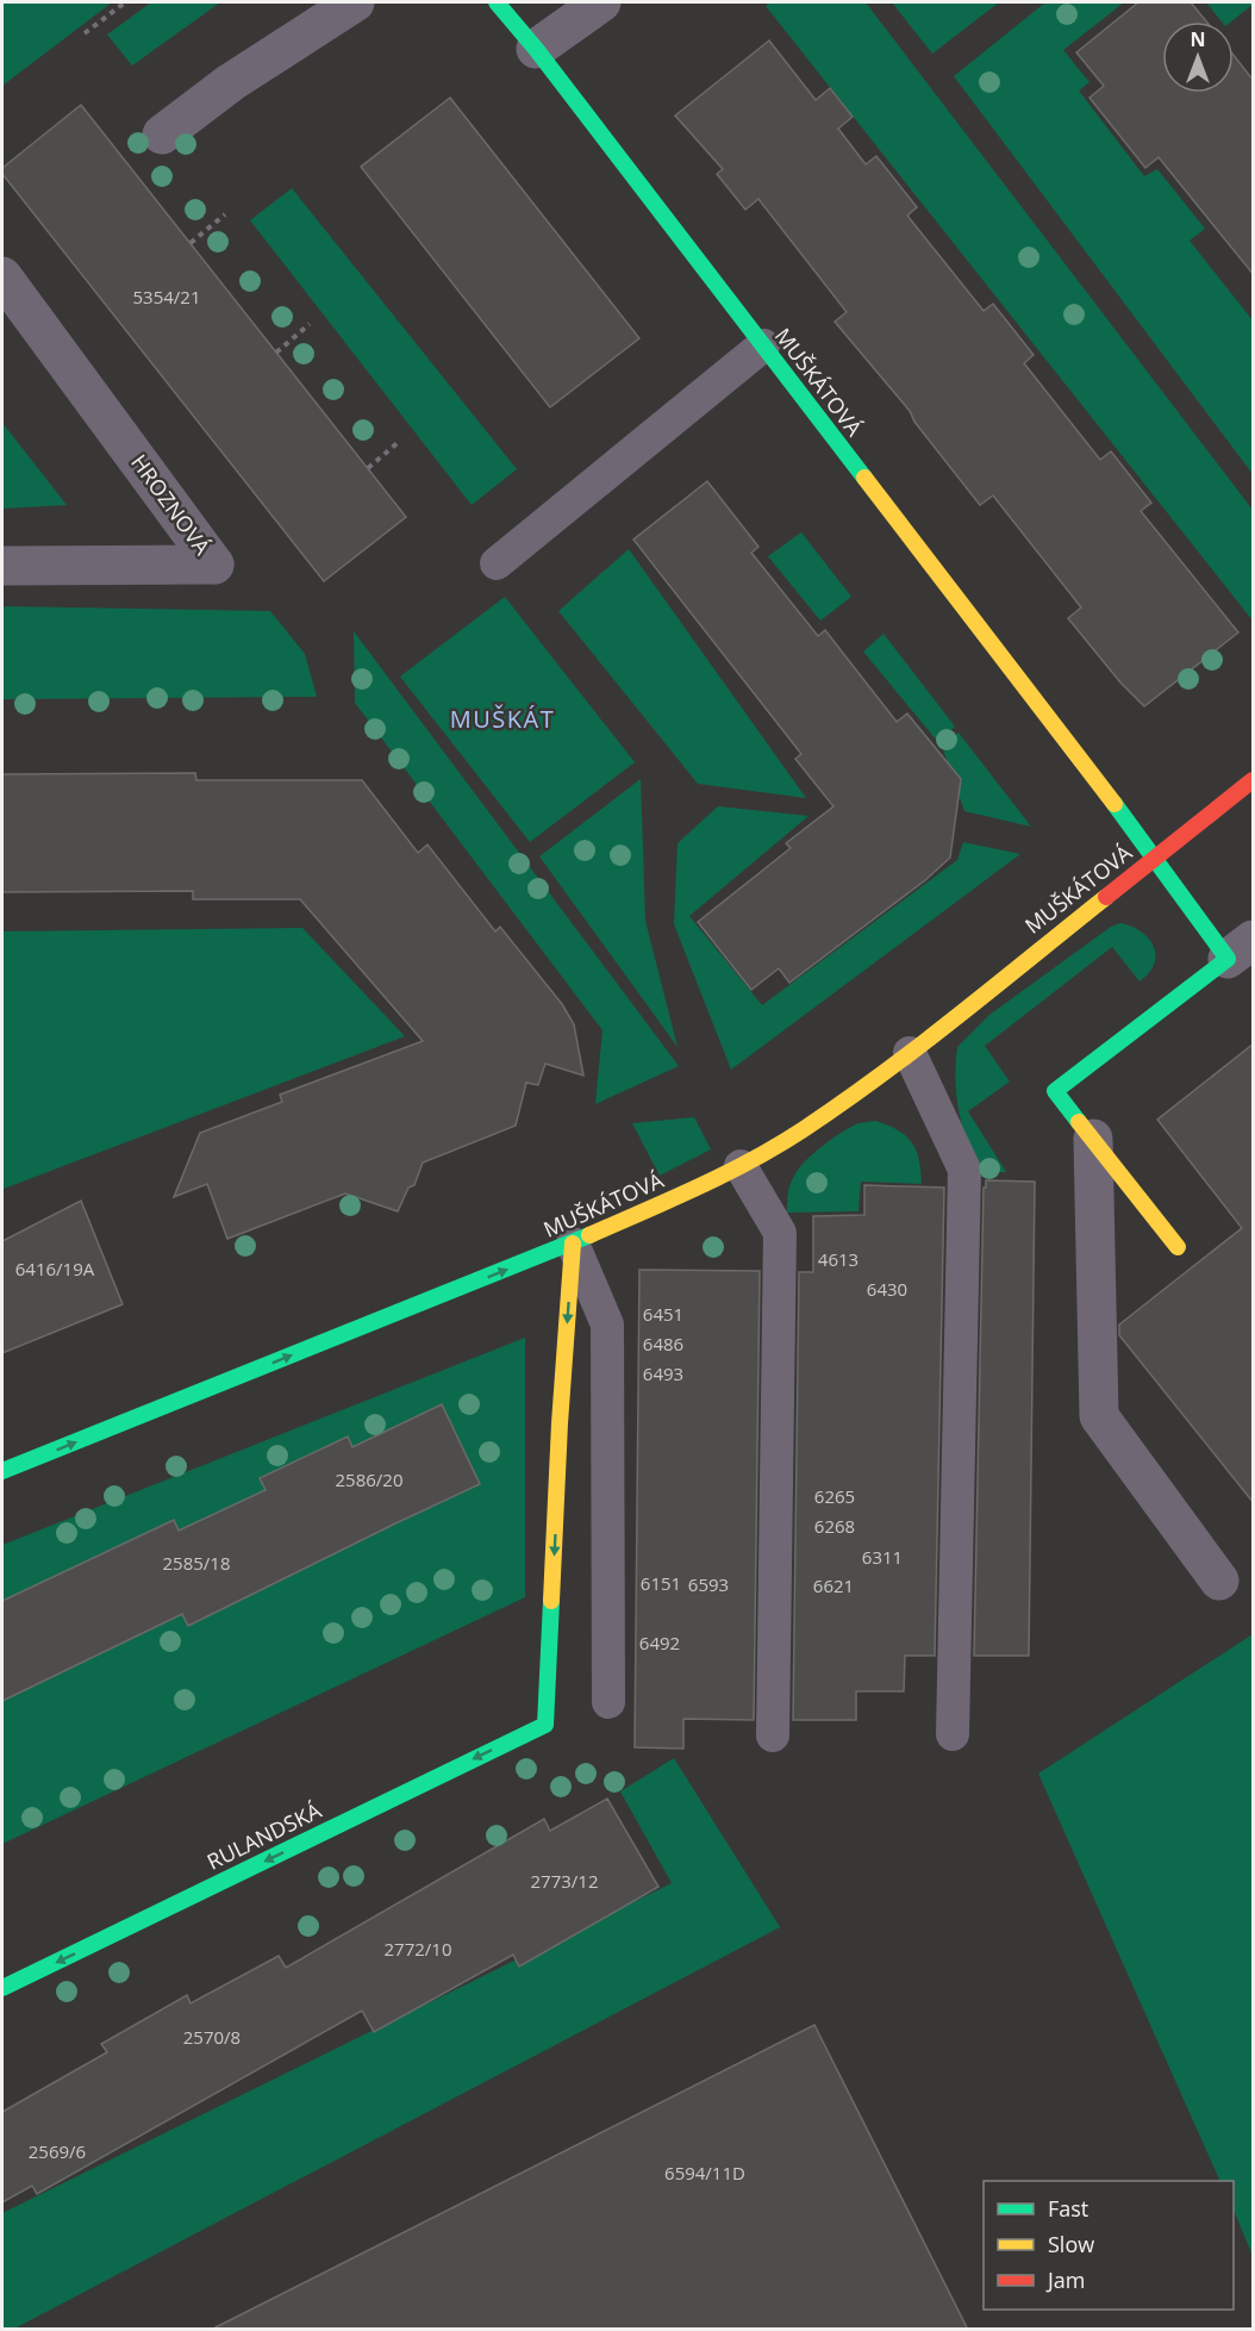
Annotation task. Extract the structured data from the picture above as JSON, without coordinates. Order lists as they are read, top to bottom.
{
  "streets": {
    "street": ["MUŠKÁTOVÁ", "HROZNOVÁ", "RULANDSKÁ"]
  },
  "crossings": [
    ["MUŠKÁTOVÁ", "RULANDSKÁ"]
  ],
  "one_way": ["RULANDSKÁ"],
  "districts": ["MUŠKÁT"],
  "house_numbers": [
    "5354/21",
    "4613",
    "6416/19A",
    "6430",
    "6451",
    "6486",
    "6493",
    "2586/20",
    "6265",
    "6268",
    "6311",
    "2585/18",
    "6151",
    "6593",
    "6621",
    "6492",
    "2773/12",
    "2772/10",
    "2570/8",
    "2569/6",
    "6594/11D"
  ],
  "legend": ["Fast", "Slow", "Jam"],
  "north": "top"
}
